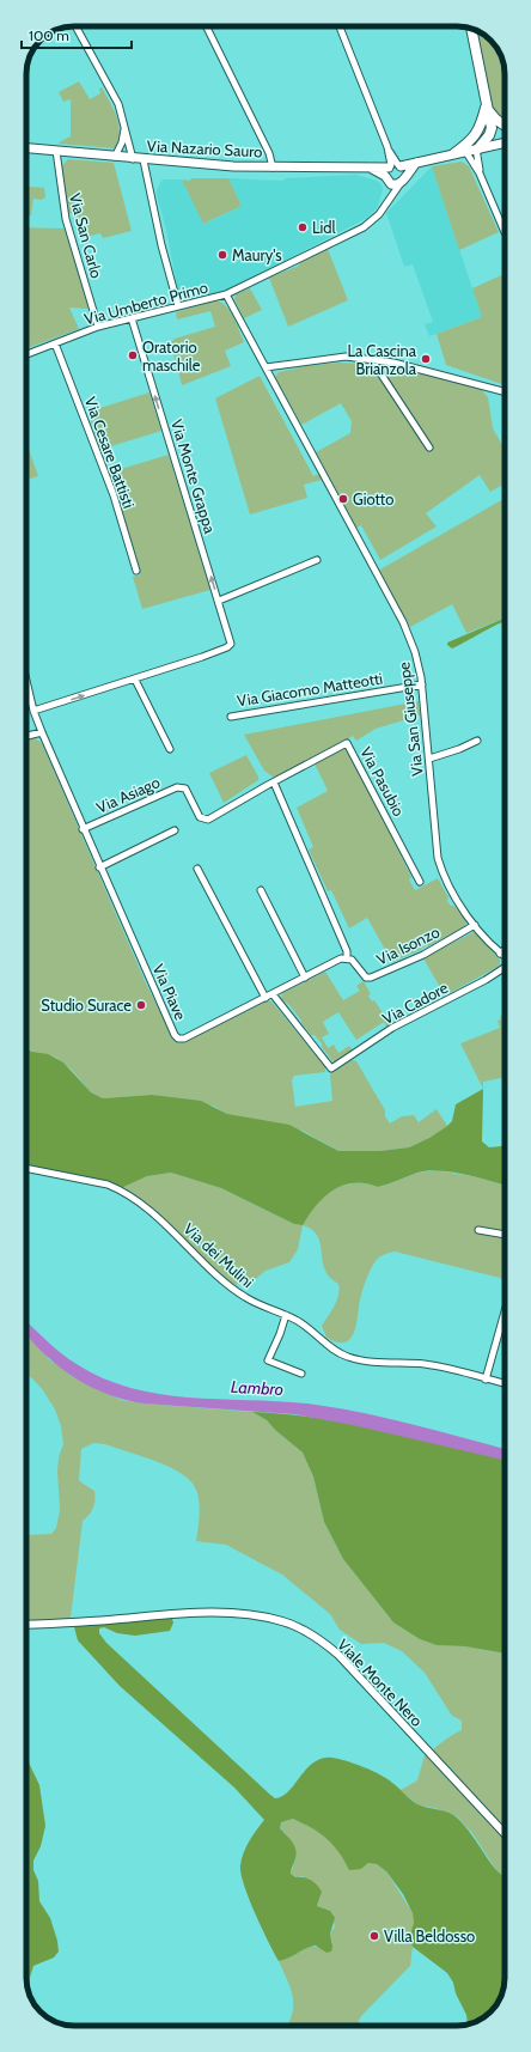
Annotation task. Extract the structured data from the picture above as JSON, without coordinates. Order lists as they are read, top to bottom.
{
  "streets": {
    "main road": ["Via Nazario Sauro"],
    "street": [
      "Via San Carlo",
      "Via Umberto Primo",
      "Via Cesare Battisti",
      "Via Monte Grappa",
      "Via Giacomo Matteotti",
      "Via San Giuseppe",
      "Via Pasubio",
      "Via Asiago",
      "Via Isonzo",
      "Via Piave",
      "Via Cadore",
      "Via dei Mulini",
      "Viale Monte Nero"
    ]
  },
  "crossings": [
    ["Via Nazario Sauro", "Via San Carlo"],
    ["Via San Carlo", "Via Umberto Primo"],
    ["Via Umberto Primo", "Via Cesare Battisti"],
    ["Via Umberto Primo", "Via Monte Grappa"],
    ["Via Umberto Primo", "Via San Giuseppe"],
    ["Via Giacomo Matteotti", "Via San Giuseppe"],
    ["Via San Giuseppe", "Via Isonzo"],
    ["Via Pasubio", "Via Asiago"],
    ["Via Asiago", "Via Piave"],
    ["Via Isonzo", "Via Piave"],
    ["Via Piave", "Via Cadore"]
  ],
  "one_way": ["Via Monte Grappa"],
  "water": ["Lambro"],
  "places": [
    "Lidl",
    "Maury's",
    "Oratorio maschile",
    "La Cascina Brianzola",
    "Giotto",
    "Studio Surace",
    "Villa Beldosso"
  ],
  "scale_bar": "100 m"
}
